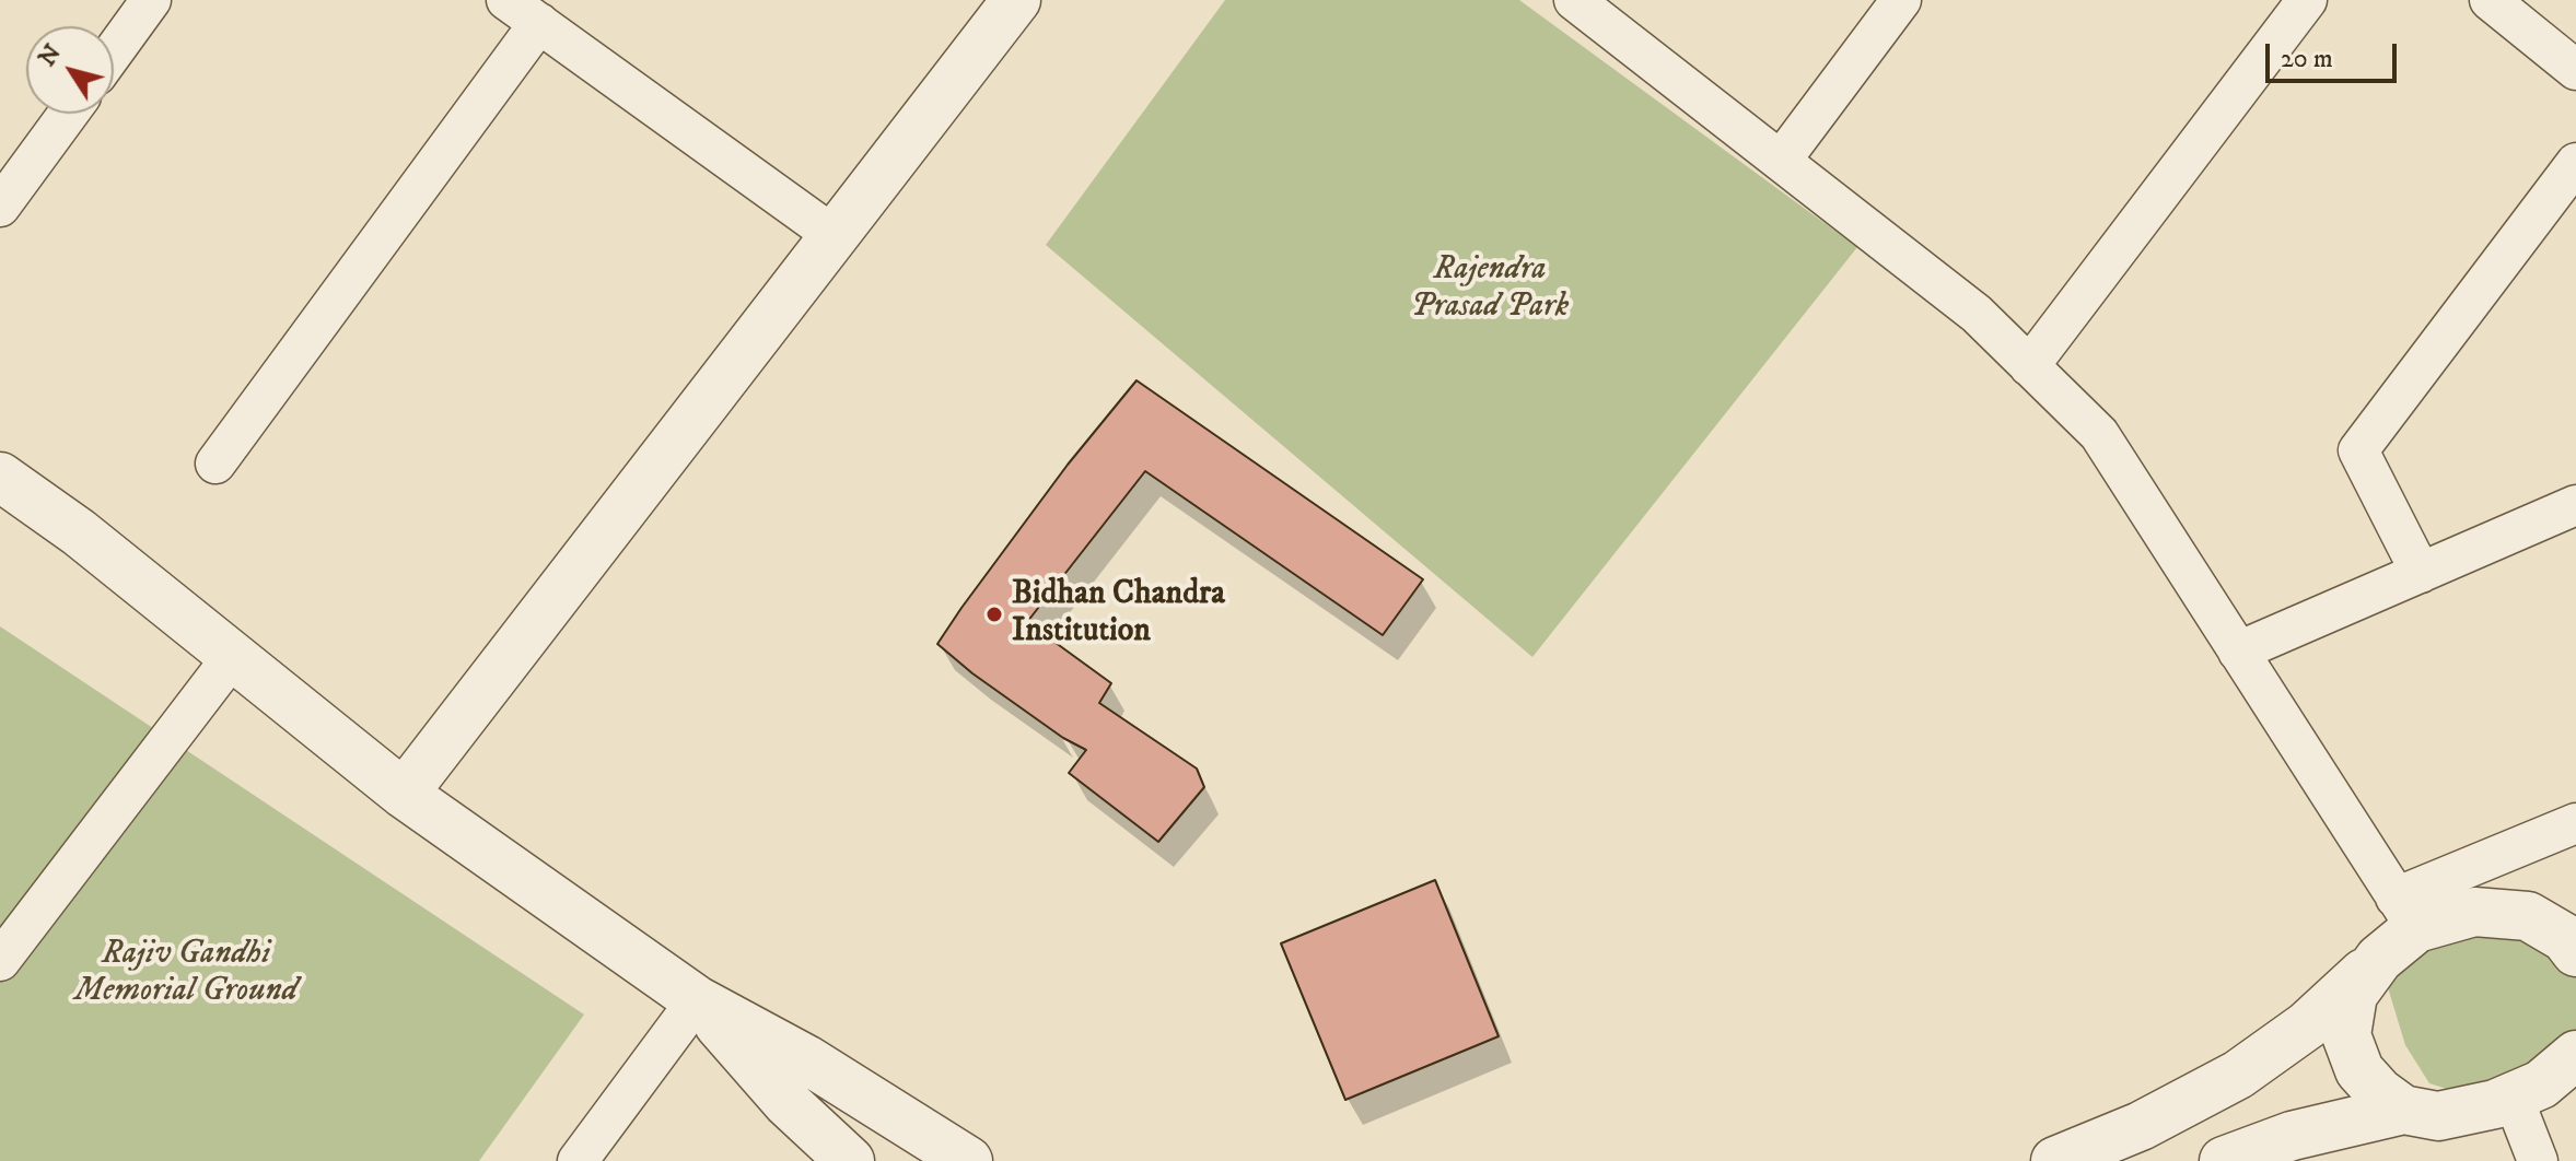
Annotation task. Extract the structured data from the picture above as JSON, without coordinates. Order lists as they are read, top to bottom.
{
  "parks": ["Rajendra Prasad Park", "Rajiv Gandhi Memorial Ground"],
  "places": ["Bidhan Chandra Institution"],
  "scale_bar": "20 m",
  "north": "top left"
}
